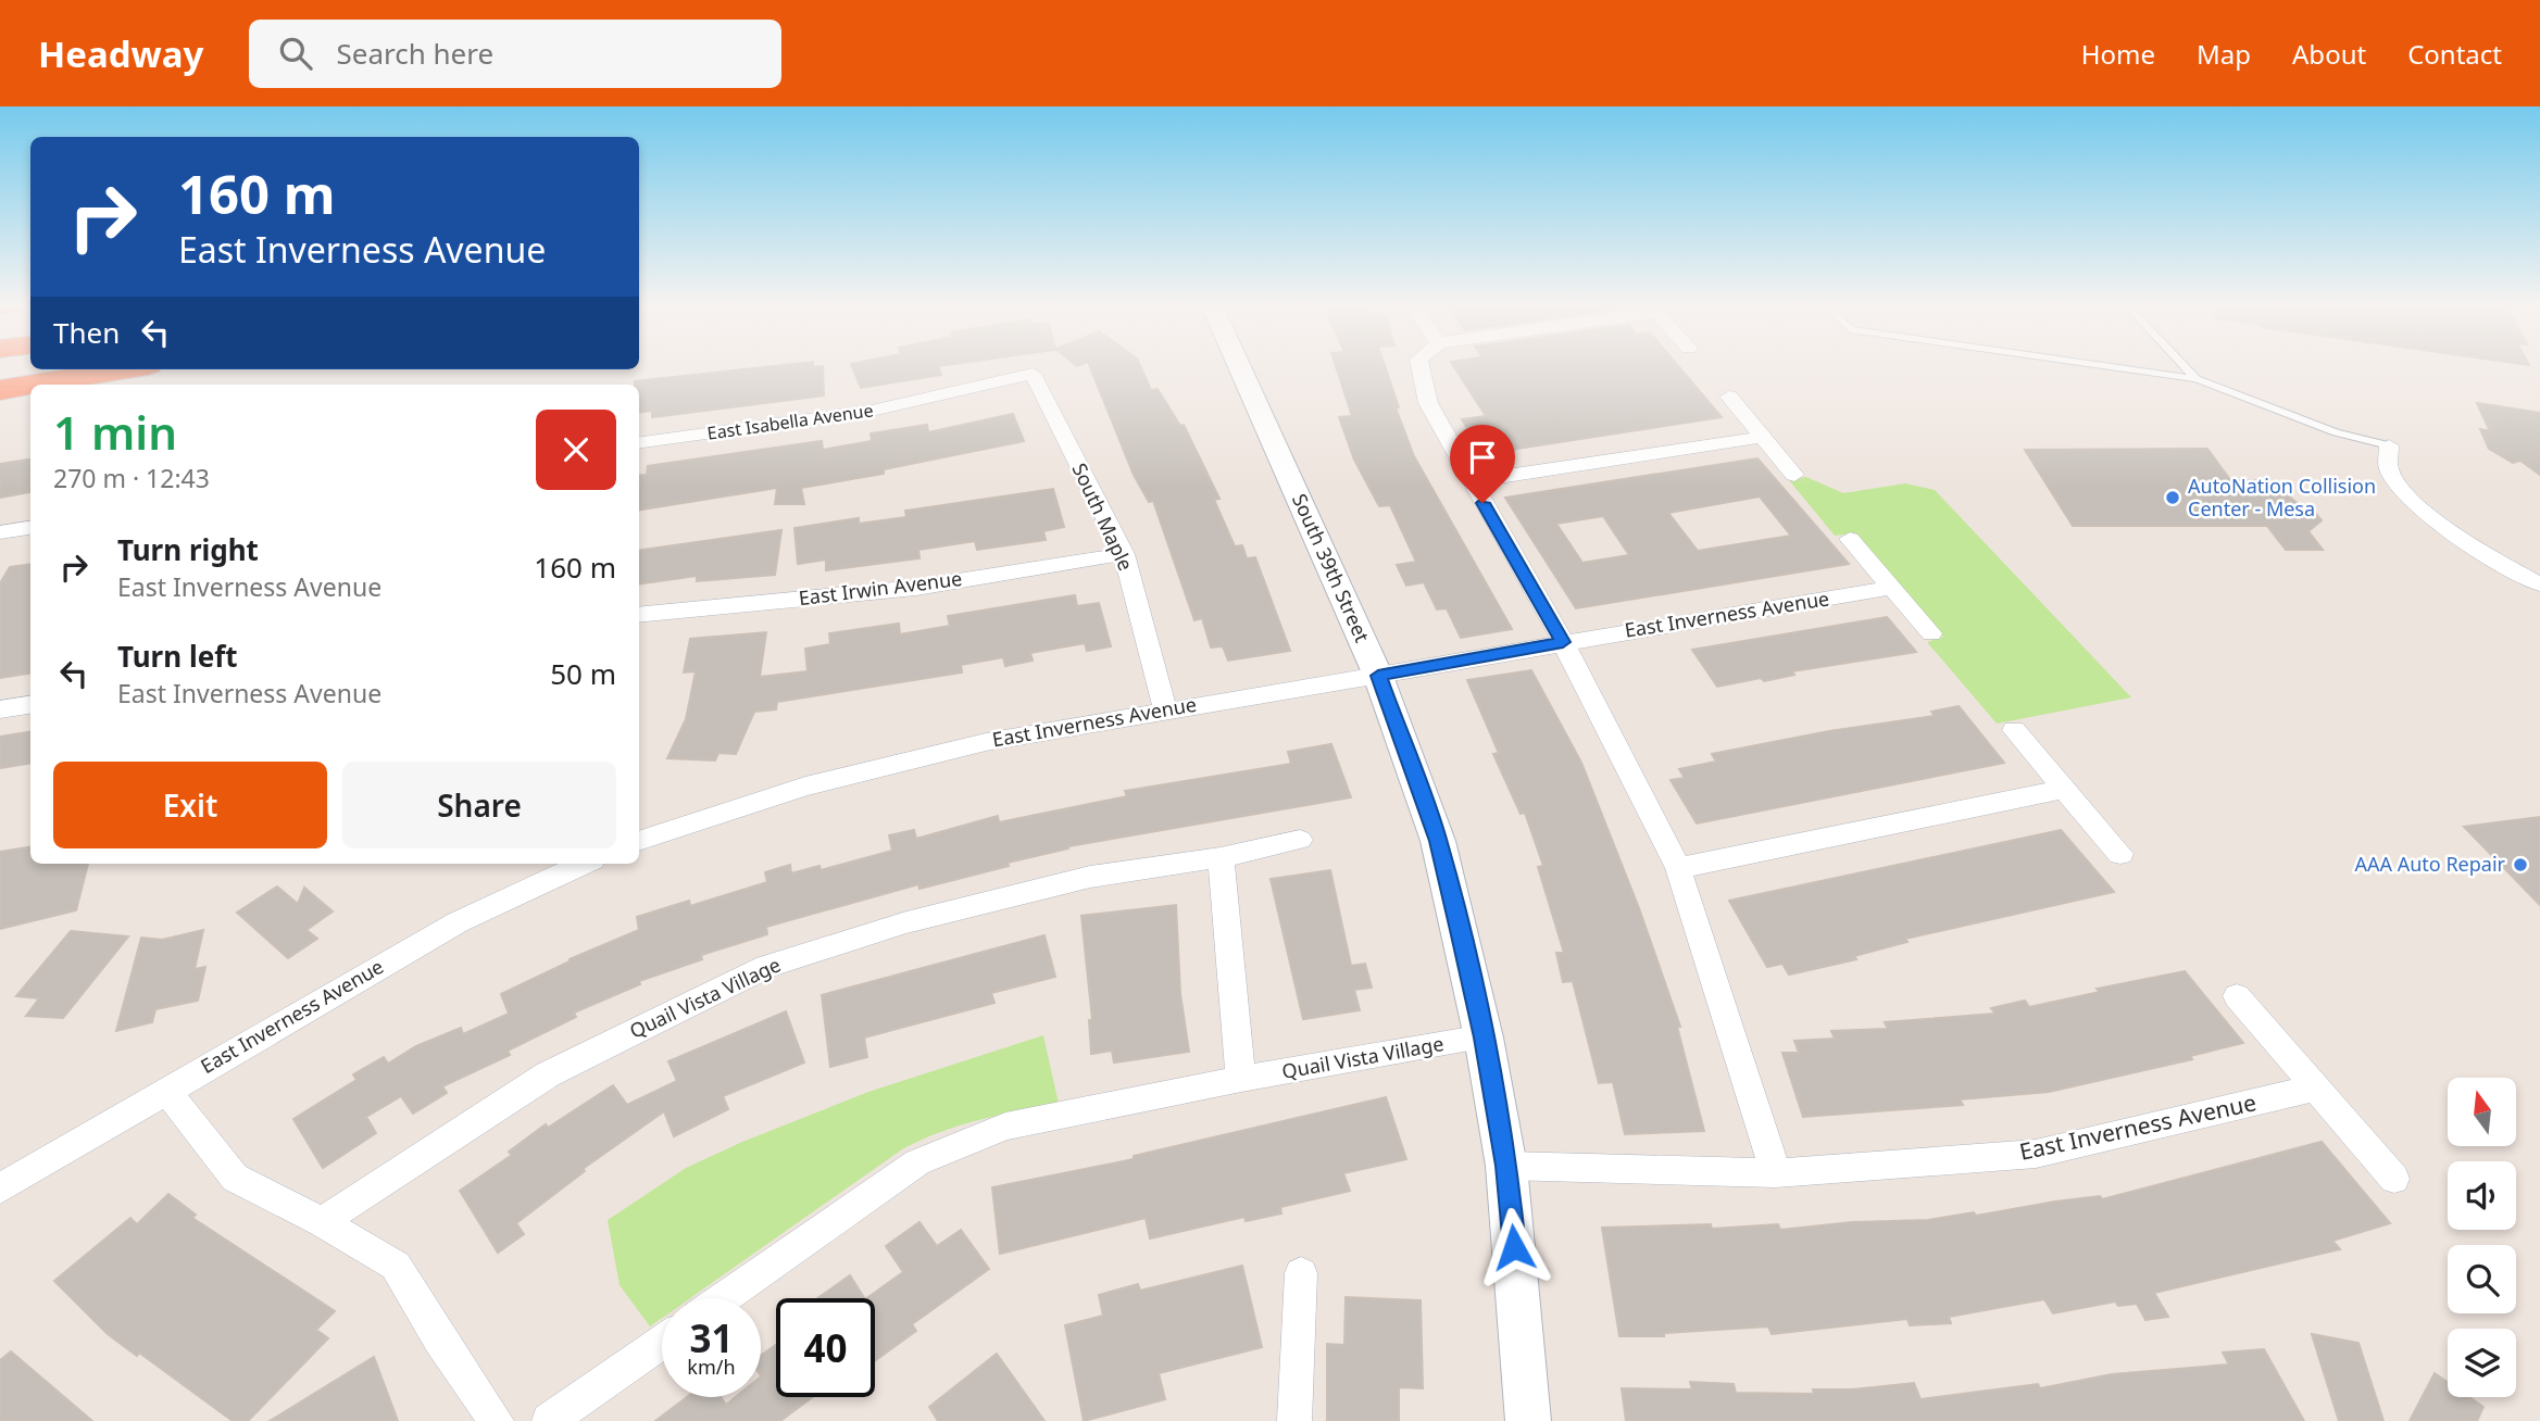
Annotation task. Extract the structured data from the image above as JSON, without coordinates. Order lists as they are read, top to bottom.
{
  "streets": {
    "street": [
      "East Isabella Avenue",
      "South Maple",
      "South 39th Street",
      "East Irwin Avenue",
      "East Inverness Avenue",
      "Quail Vista Village"
    ]
  },
  "crossings": [
    ["East Isabella Avenue", "South Maple"],
    ["South Maple", "East Irwin Avenue"],
    ["South Maple", "East Inverness Avenue"],
    ["South 39th Street", "East Inverness Avenue"],
    ["South 39th Street", "Quail Vista Village"]
  ],
  "places": ["AutoNation Collision Center - Mesa", "AAA Auto Repair"],
  "north": "top",
  "page": {
    "header": "Headway",
    "search": "Search here",
    "nav": [
      "Home",
      "Map",
      "About",
      "Contact"
    ],
    "turn": ["160 m", "East Inverness Avenue"],
    "then": "Then",
    "heading": ["1 min", "270 m · 12:43"],
    "list": [
      {
        "name": "Turn right",
        "note": "East Inverness Avenue",
        "value": "160 m"
      },
      {
        "name": "Turn left",
        "note": "East Inverness Avenue",
        "value": "50 m"
      }
    ],
    "buttons": ["Exit", "Share"],
    "speed": "31 km/h",
    "limit": "40"
  }
}
